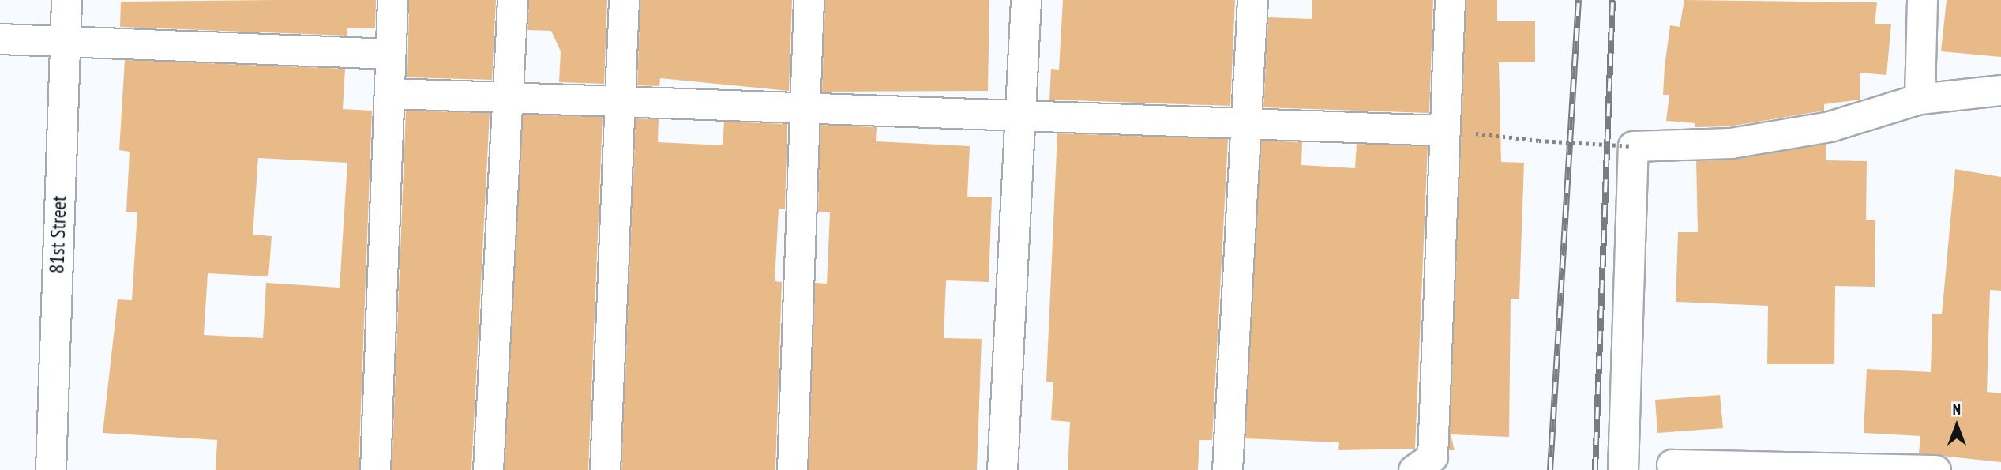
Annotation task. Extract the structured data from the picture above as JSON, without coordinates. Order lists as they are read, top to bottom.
{
  "streets": {
    "street": ["81st Street"]
  },
  "north": "top"
}
